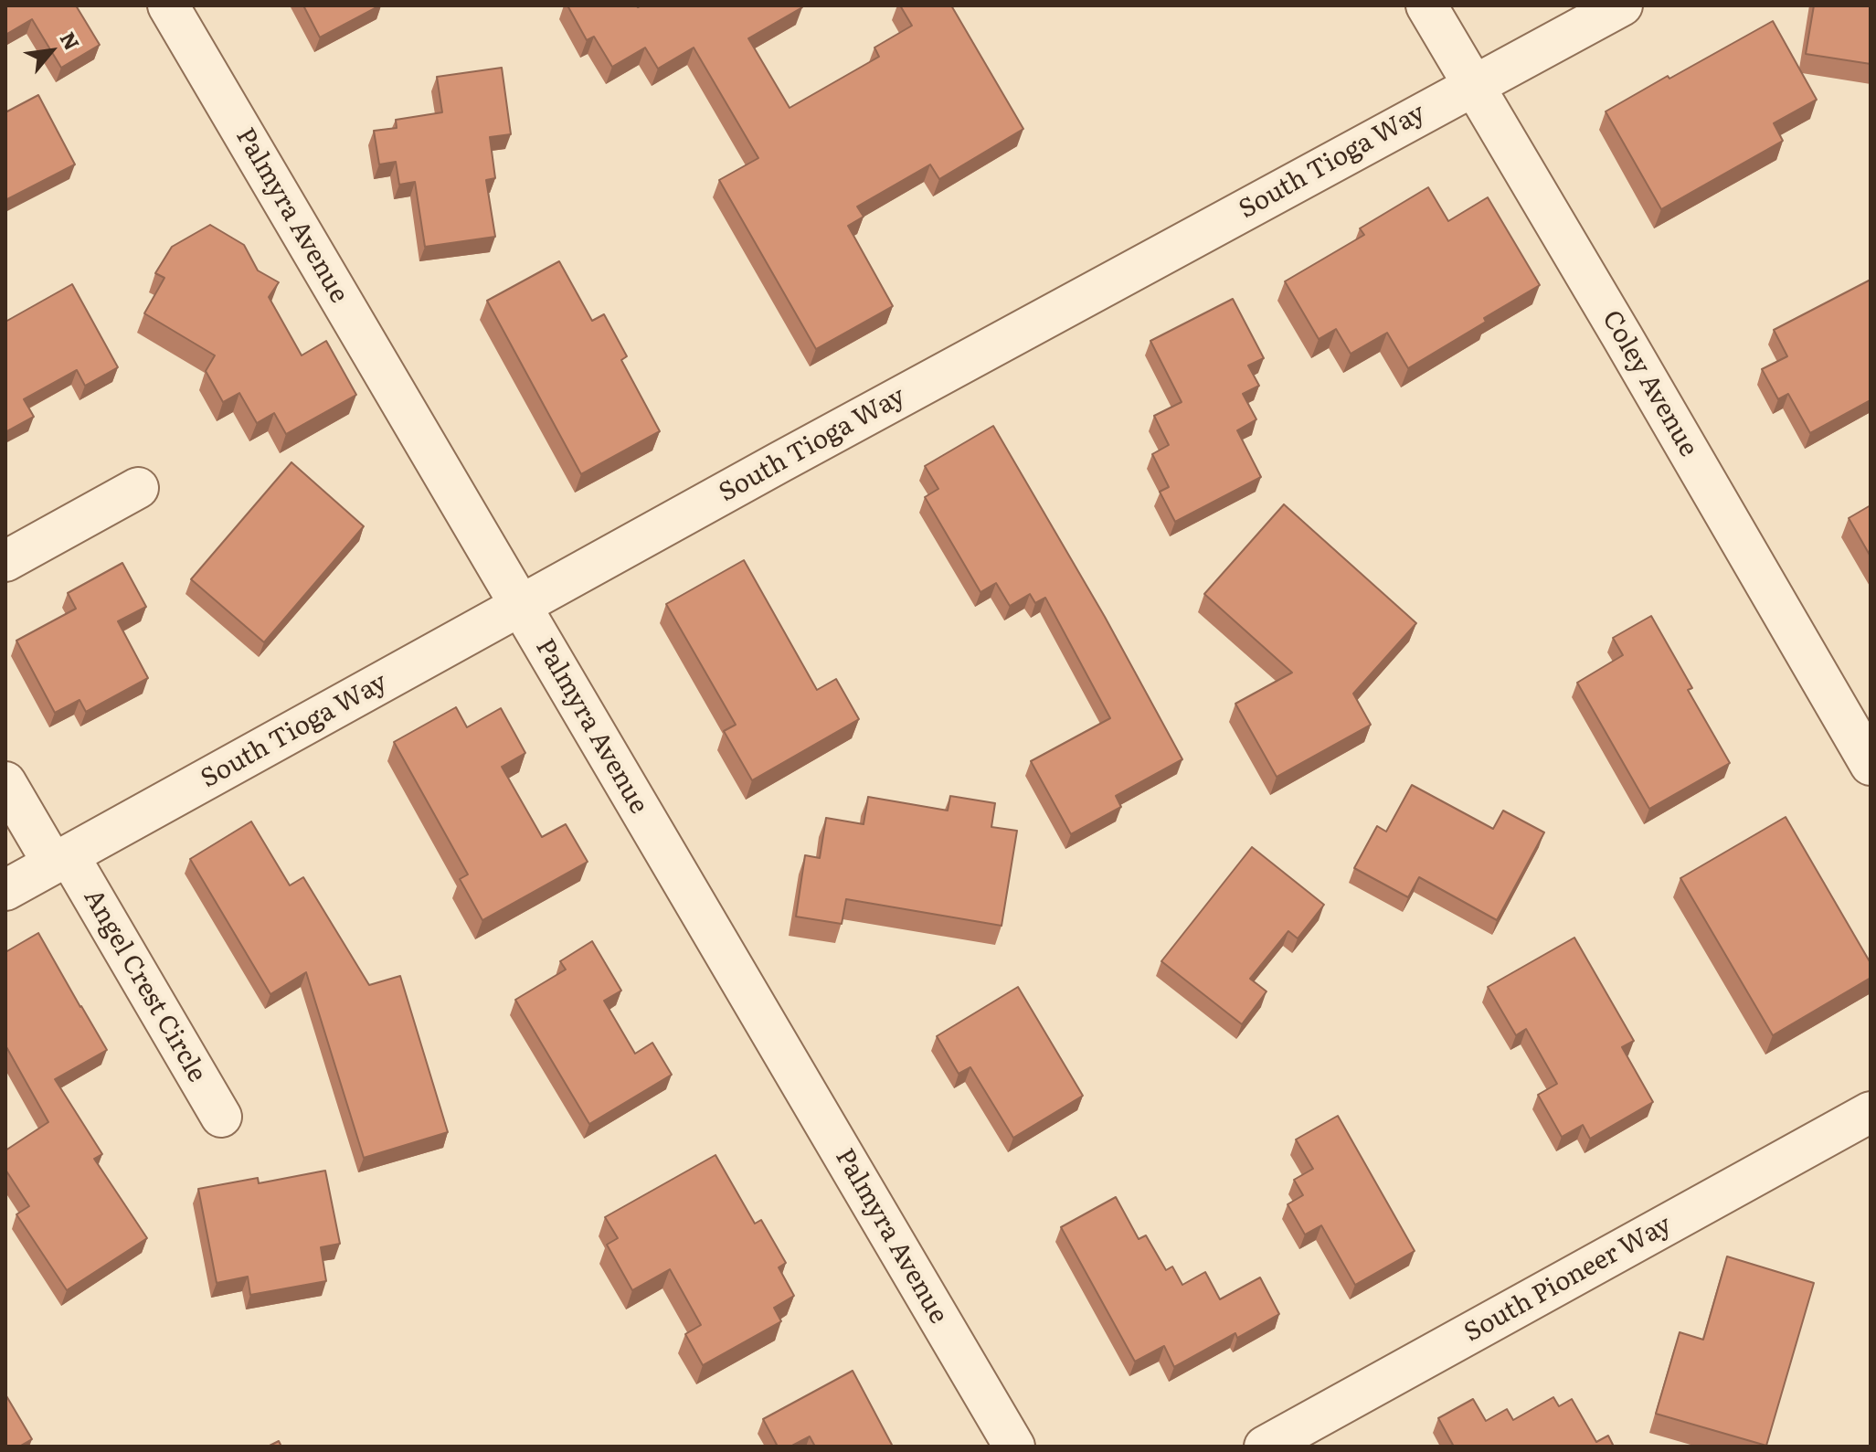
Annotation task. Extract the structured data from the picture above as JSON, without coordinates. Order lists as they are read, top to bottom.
{
  "streets": {
    "street": [
      "South Tioga Way",
      "Palmyra Avenue",
      "Coley Avenue",
      "Angel Crest Circle",
      "South Pioneer Way"
    ]
  },
  "crossings": [
    ["South Tioga Way", "Palmyra Avenue"],
    ["South Tioga Way", "Coley Avenue"],
    ["South Tioga Way", "Angel Crest Circle"]
  ],
  "north": "top right"
}
